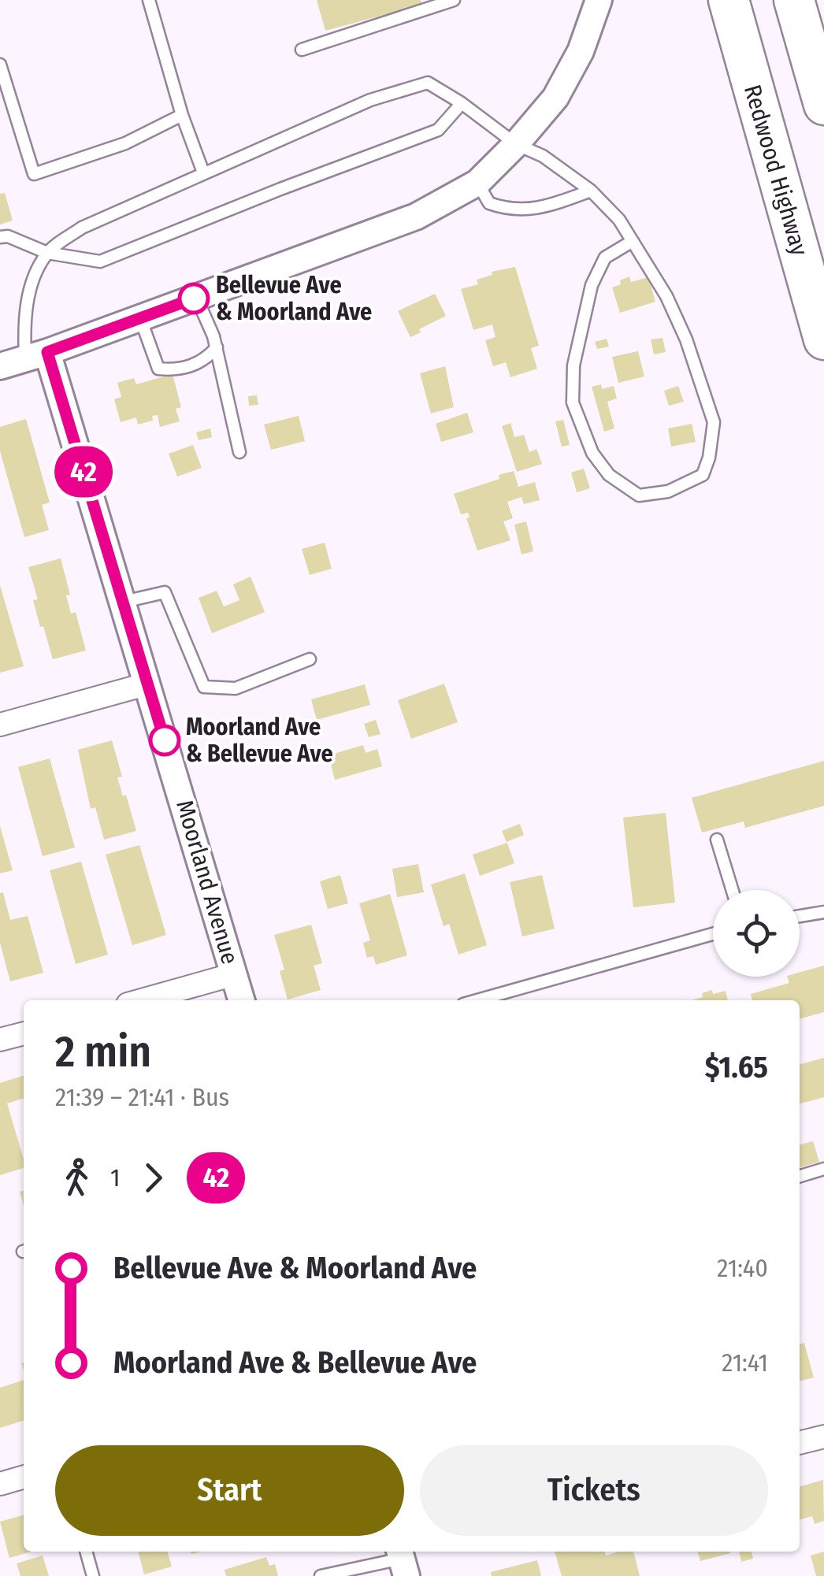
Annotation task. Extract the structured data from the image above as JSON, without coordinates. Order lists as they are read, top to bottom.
{
  "streets": {
    "highway": ["Redwood Highway"],
    "street": ["Moorland Avenue"]
  },
  "places": ["Bellevue Ave & Moorland Ave", "Moorland Ave & Bellevue Ave"],
  "lines": ["bus line 42"],
  "page": {
    "on_map": "42",
    "heading": ["2 min", "21:39 – 21:41 · Bus", "$1.65"],
    "legs": ["1", "42"],
    "list": [
      {
        "name": "Bellevue Ave & Moorland Ave",
        "value": "21:40"
      },
      {
        "name": "Moorland Ave & Bellevue Ave",
        "value": "21:41"
      }
    ],
    "buttons": ["Start", "Tickets"]
  }
}
